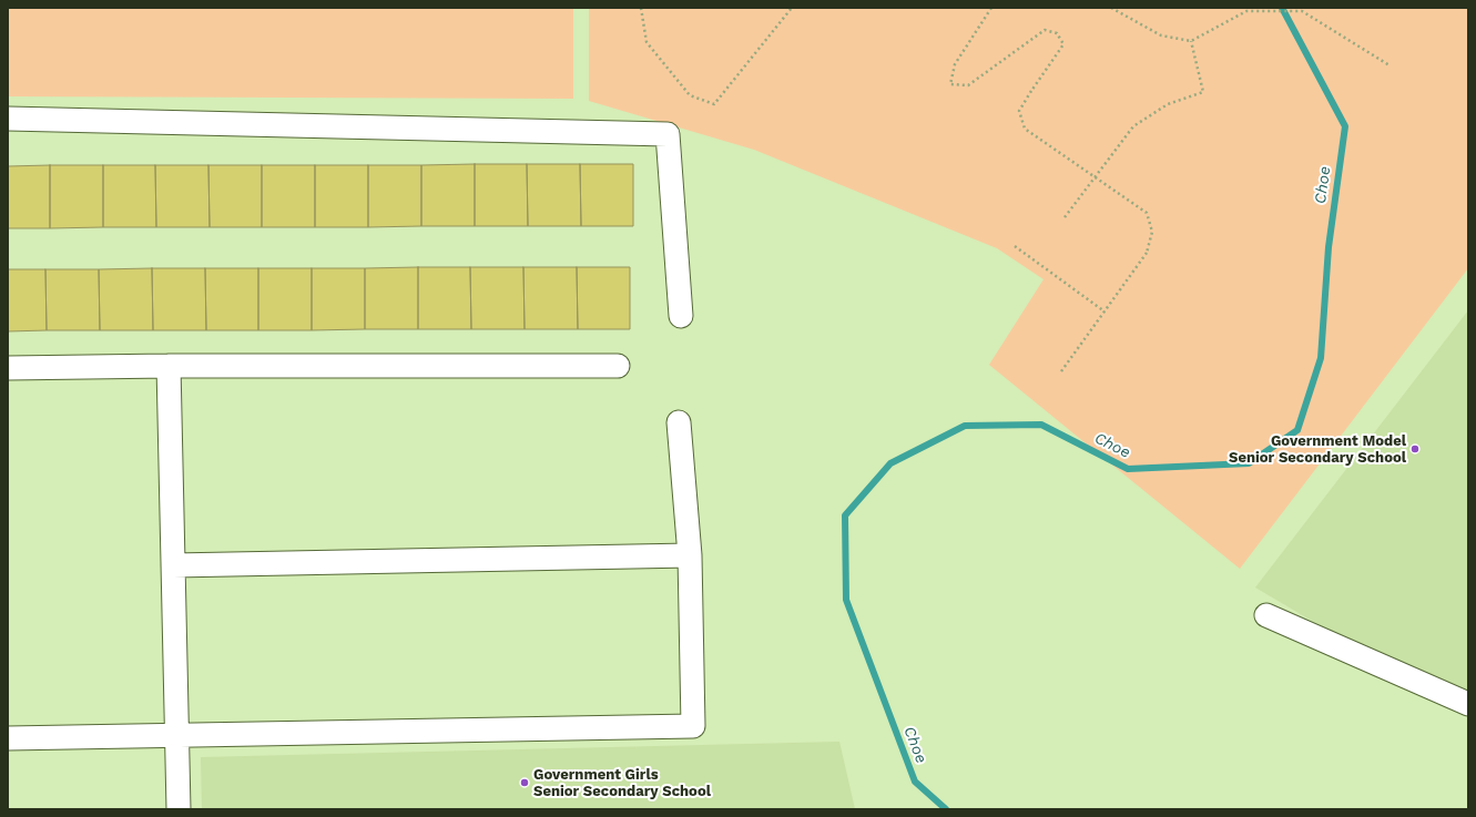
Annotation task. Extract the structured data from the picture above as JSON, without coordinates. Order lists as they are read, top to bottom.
{
  "water": ["Choe"],
  "places": ["Government Model Senior Secondary School", "Government Girls Senior Secondary School"]
}
